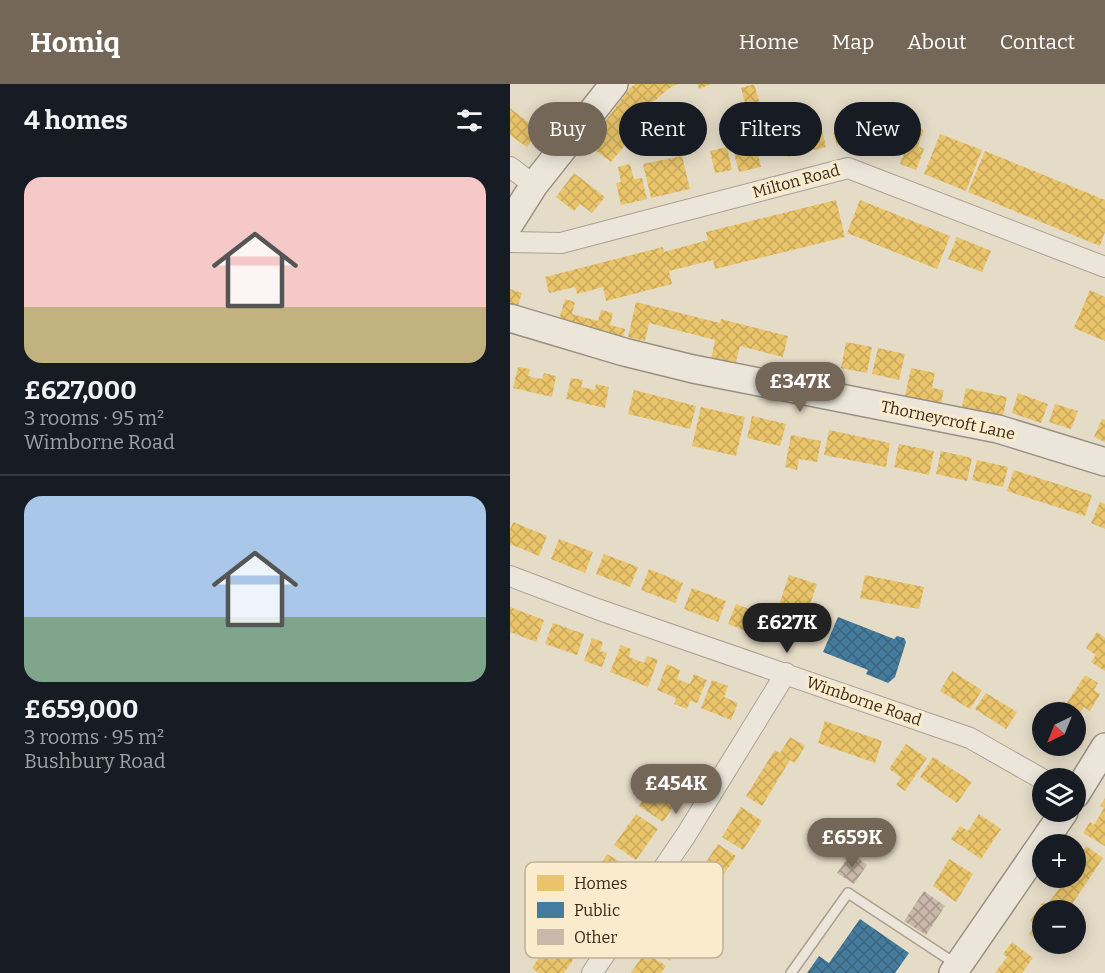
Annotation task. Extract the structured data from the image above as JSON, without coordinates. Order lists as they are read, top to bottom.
{
  "streets": {
    "street": ["Milton Road", "Thorneycroft Lane", "Wimborne Road"]
  },
  "legend": ["Homes", "Public", "Other"],
  "north": "bottom left",
  "page": {
    "header": "Homiq",
    "nav": [
      "Home",
      "Map",
      "About",
      "Contact"
    ],
    "heading": "4 homes",
    "chip": [
      "Buy",
      "Rent",
      "Filters",
      "New"
    ],
    "list": [
      {
        "name": "£627,000",
        "note": "3 rooms · 95 m² · Wimborne Road"
      },
      {
        "name": "£659,000",
        "note": "3 rooms · 95 m² · Bushbury Road"
      }
    ],
    "price": [
      "£347K",
      "£627K",
      "£454K",
      "£659K"
    ],
    "map_buttons": ["+", "−"]
  }
}
